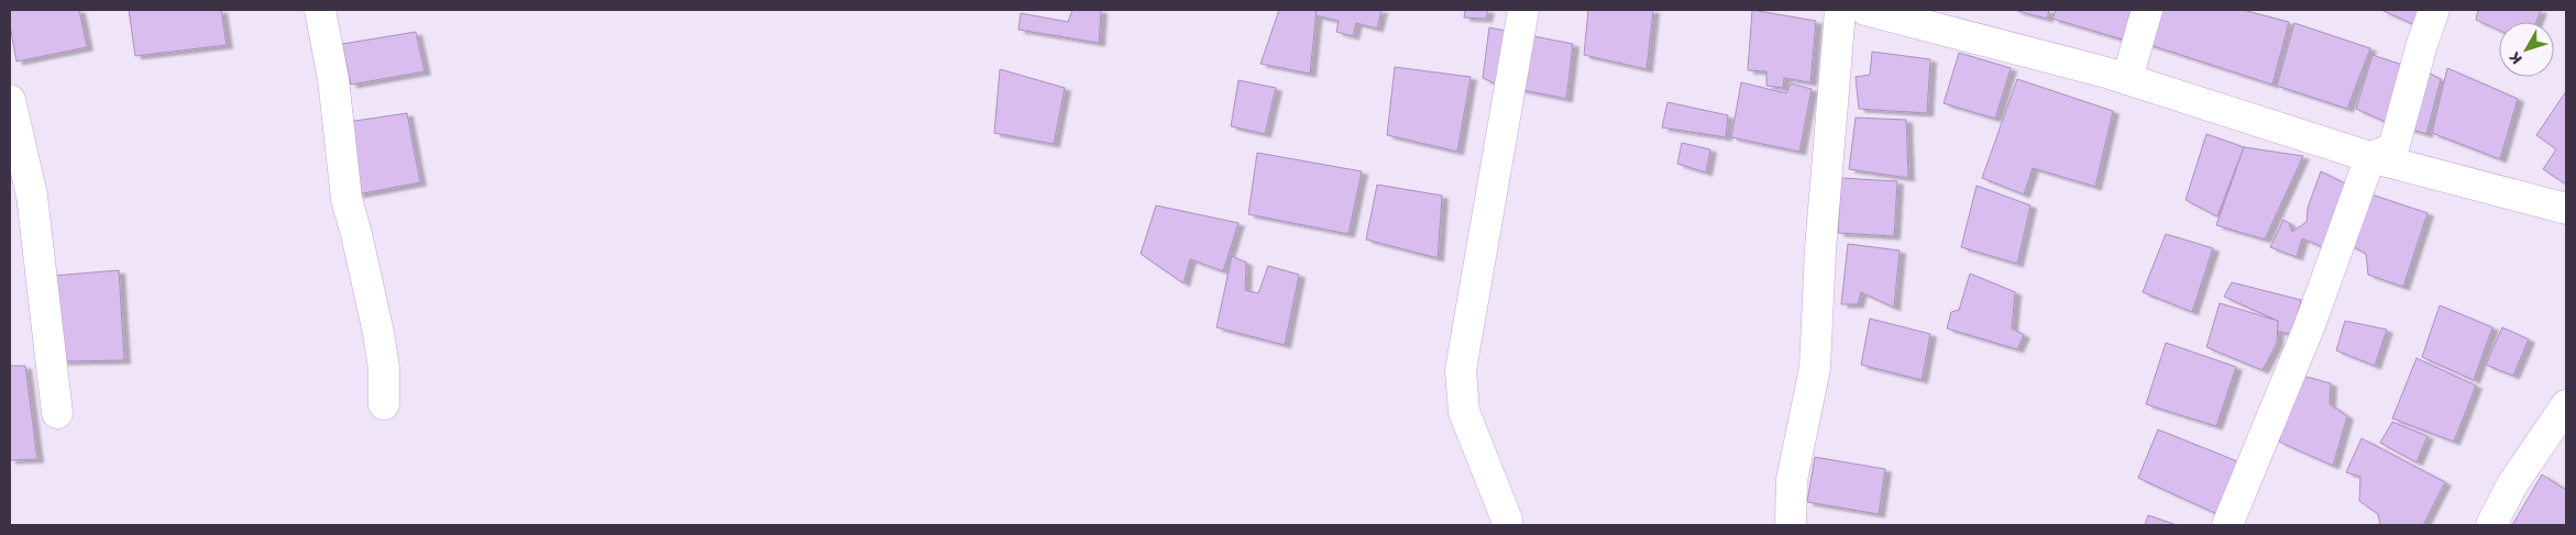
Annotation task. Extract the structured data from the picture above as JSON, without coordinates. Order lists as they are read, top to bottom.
{
  "north": "bottom left"
}
